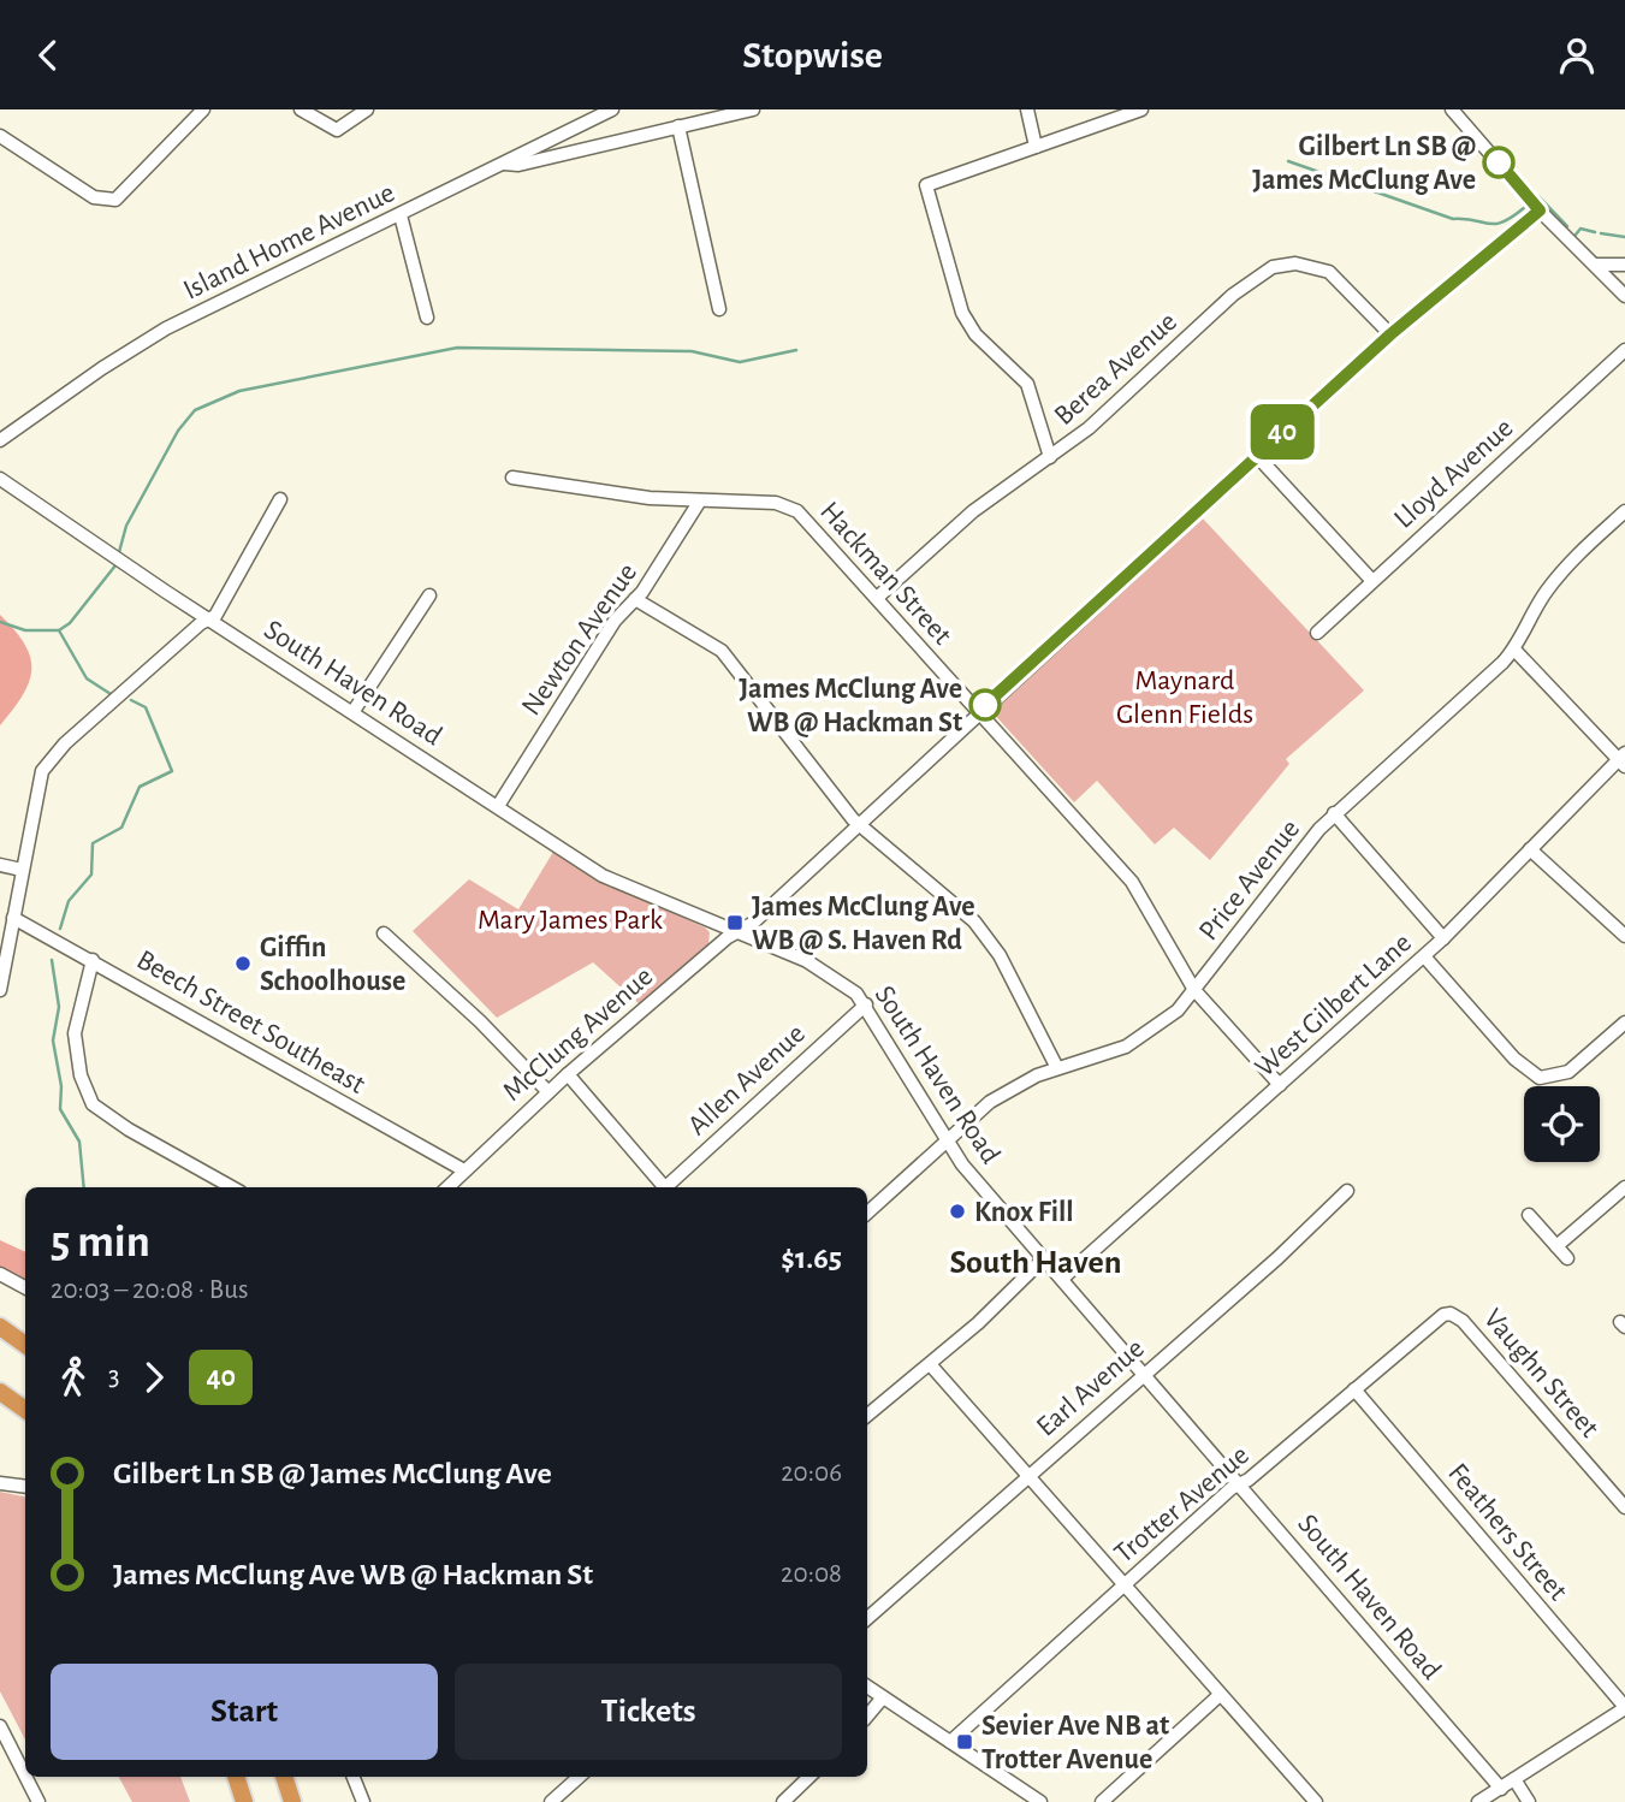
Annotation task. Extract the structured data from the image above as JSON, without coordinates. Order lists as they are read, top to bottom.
{
  "streets": {
    "street": [
      "Island Home Avenue",
      "Berea Avenue",
      "Lloyd Avenue",
      "Hackman Street",
      "Newton Avenue",
      "South Haven Road",
      "Price Avenue",
      "West Gilbert Lane",
      "Beech Street Southeast",
      "McClung Avenue",
      "Allen Avenue",
      "Vaughn Street",
      "Earl Avenue",
      "Trotter Avenue",
      "Feathers Street"
    ]
  },
  "crossings": [
    ["Berea Avenue", "Hackman Street"],
    ["Berea Avenue", "McClung Avenue"],
    ["Hackman Street", "Newton Avenue"],
    ["Hackman Street", "Price Avenue"],
    ["Hackman Street", "West Gilbert Lane"],
    ["Hackman Street", "McClung Avenue"],
    ["Newton Avenue", "South Haven Road"],
    ["South Haven Road", "Price Avenue"],
    ["South Haven Road", "West Gilbert Lane"],
    ["South Haven Road", "McClung Avenue"],
    ["South Haven Road", "Allen Avenue"],
    ["South Haven Road", "Earl Avenue"],
    ["South Haven Road", "Trotter Avenue"],
    ["Beech Street Southeast", "McClung Avenue"],
    ["Vaughn Street", "Trotter Avenue"],
    ["Trotter Avenue", "Feathers Street"]
  ],
  "districts": ["South Haven"],
  "parks": ["Maynard Glenn Fields", "Mary James Park"],
  "places": {
    "other": [
      "Gilbert Ln SB @ James McClung Ave",
      "James McClung Ave WB @ Hackman St",
      "Giffin Schoolhouse",
      "Knox Fill"
    ],
    "transit": ["James McClung Ave WB @ S. Haven Rd", "Sevier Ave NB at Trotter Avenue"]
  },
  "lines": ["bus line 40"],
  "page": {
    "header": "Stopwise",
    "on_map": "40",
    "heading": ["5 min", "20:03 – 20:08 · Bus", "$1.65"],
    "legs": ["3", "40"],
    "list": [
      {
        "name": "Gilbert Ln SB @ James McClung Ave",
        "value": "20:06"
      },
      {
        "name": "James McClung Ave WB @ Hackman St",
        "value": "20:08"
      }
    ],
    "buttons": ["Start", "Tickets"]
  }
}
